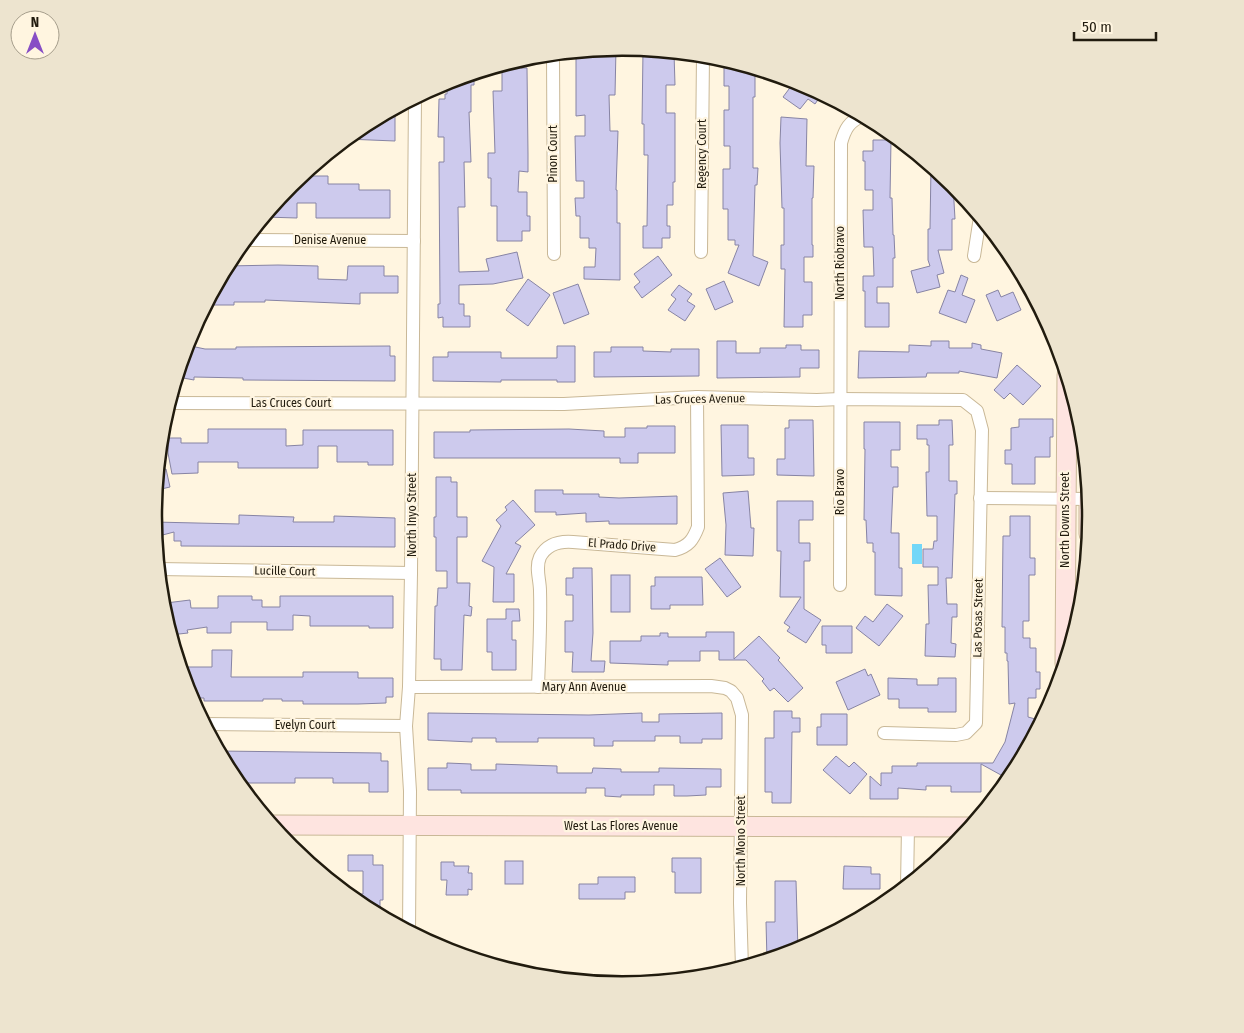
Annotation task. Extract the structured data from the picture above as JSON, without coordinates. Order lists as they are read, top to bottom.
{
  "streets": {
    "street": [
      "Pinon Court",
      "Regency Court",
      "Denise Avenue",
      "North Riobravo",
      "Las Cruces Avenue",
      "Las Cruces Court",
      "Rio Bravo",
      "North Inyo Street",
      "North Downs Street",
      "El Prado Drive",
      "Lucille Court",
      "Las Posas Street",
      "Mary Ann Avenue",
      "Evelyn Court",
      "West Las Flores Avenue",
      "North Mono Street"
    ]
  },
  "crossings": [
    ["Denise Avenue", "North Inyo Street"],
    ["North Riobravo", "Las Cruces Avenue"],
    ["North Riobravo", "Rio Bravo"],
    ["Las Cruces Avenue", "Las Cruces Court"],
    ["Las Cruces Avenue", "Rio Bravo"],
    ["Las Cruces Avenue", "North Inyo Street"],
    ["Las Cruces Avenue", "El Prado Drive"],
    ["Las Cruces Avenue", "Las Posas Street"],
    ["Las Cruces Court", "North Inyo Street"],
    ["North Inyo Street", "Lucille Court"],
    ["North Inyo Street", "Mary Ann Avenue"],
    ["North Inyo Street", "Evelyn Court"],
    ["North Inyo Street", "West Las Flores Avenue"],
    ["El Prado Drive", "Mary Ann Avenue"],
    ["Mary Ann Avenue", "North Mono Street"],
    ["West Las Flores Avenue", "North Mono Street"]
  ],
  "scale_bar": "50 m",
  "north": "top"
}
